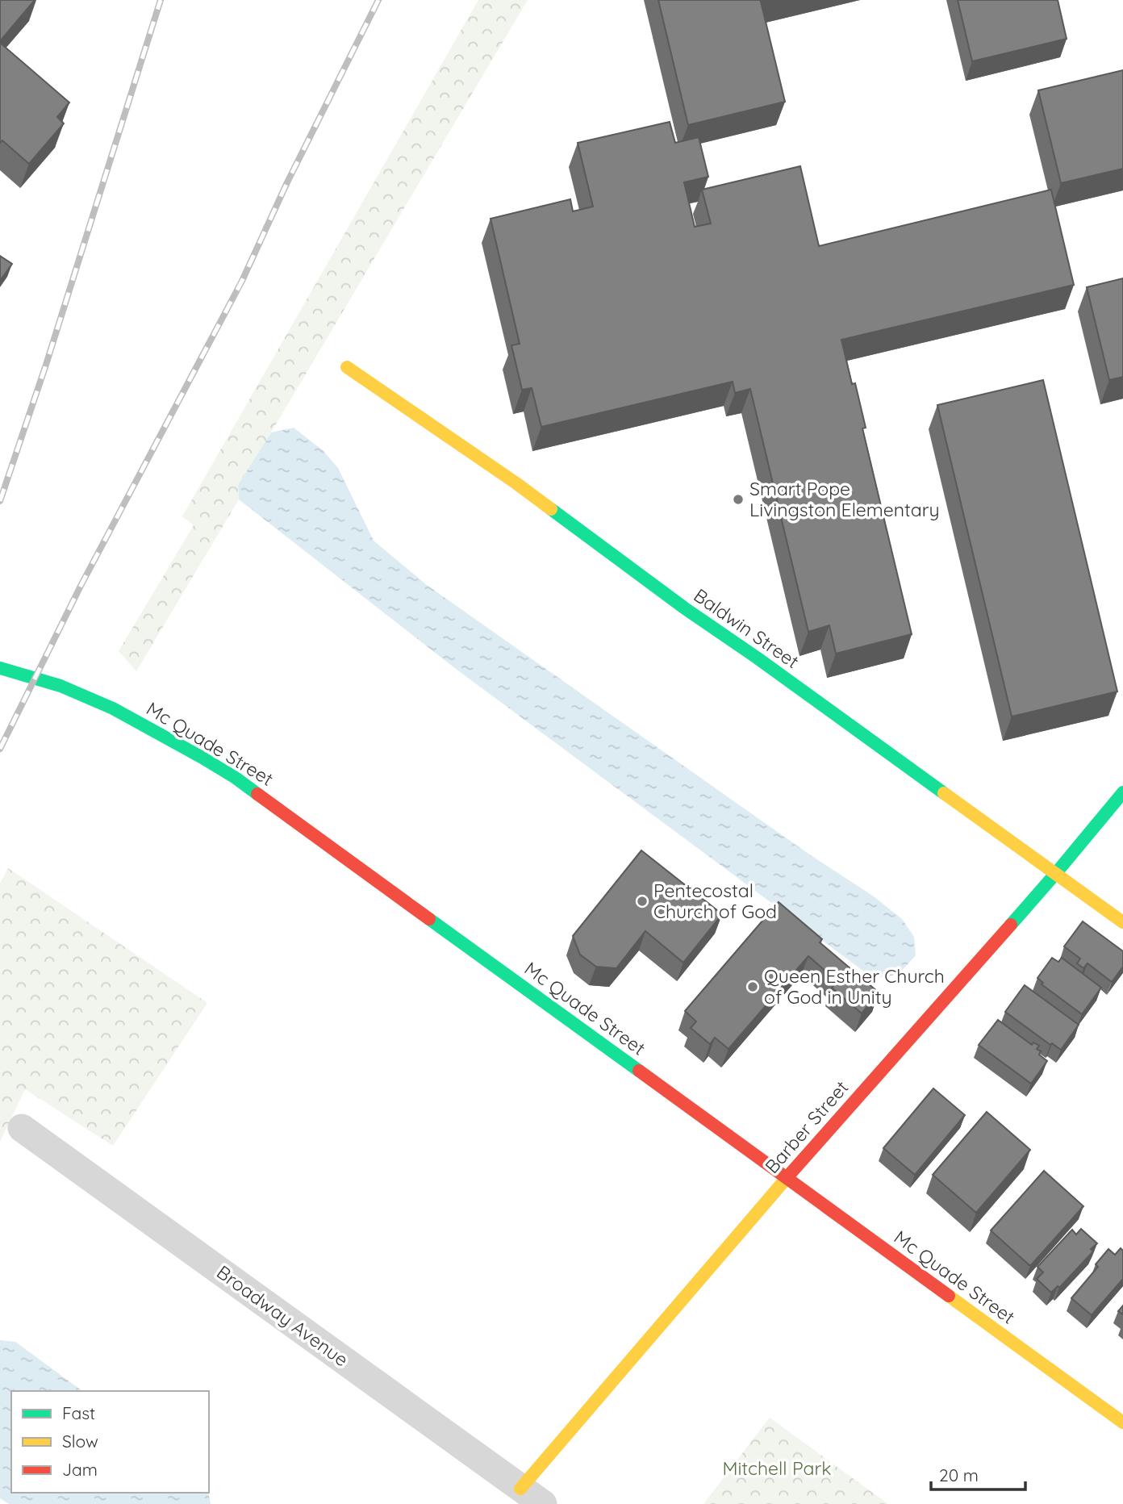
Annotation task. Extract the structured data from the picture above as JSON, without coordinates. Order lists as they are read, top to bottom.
{
  "streets": {
    "street": [
      "Baldwin Street",
      "Mc Quade Street",
      "Barber Street",
      "Broadway Avenue"
    ]
  },
  "crossings": [
    ["Baldwin Street", "Barber Street"],
    ["Mc Quade Street", "Barber Street"],
    ["Barber Street", "Broadway Avenue"]
  ],
  "parks": ["Mitchell Park"],
  "places": ["Smart Pope Livingston Elementary", "Pentecostal Church of God", "Queen Esther Church of God in Unity"],
  "legend": ["Fast", "Slow", "Jam"],
  "scale_bar": "20 m"
}
